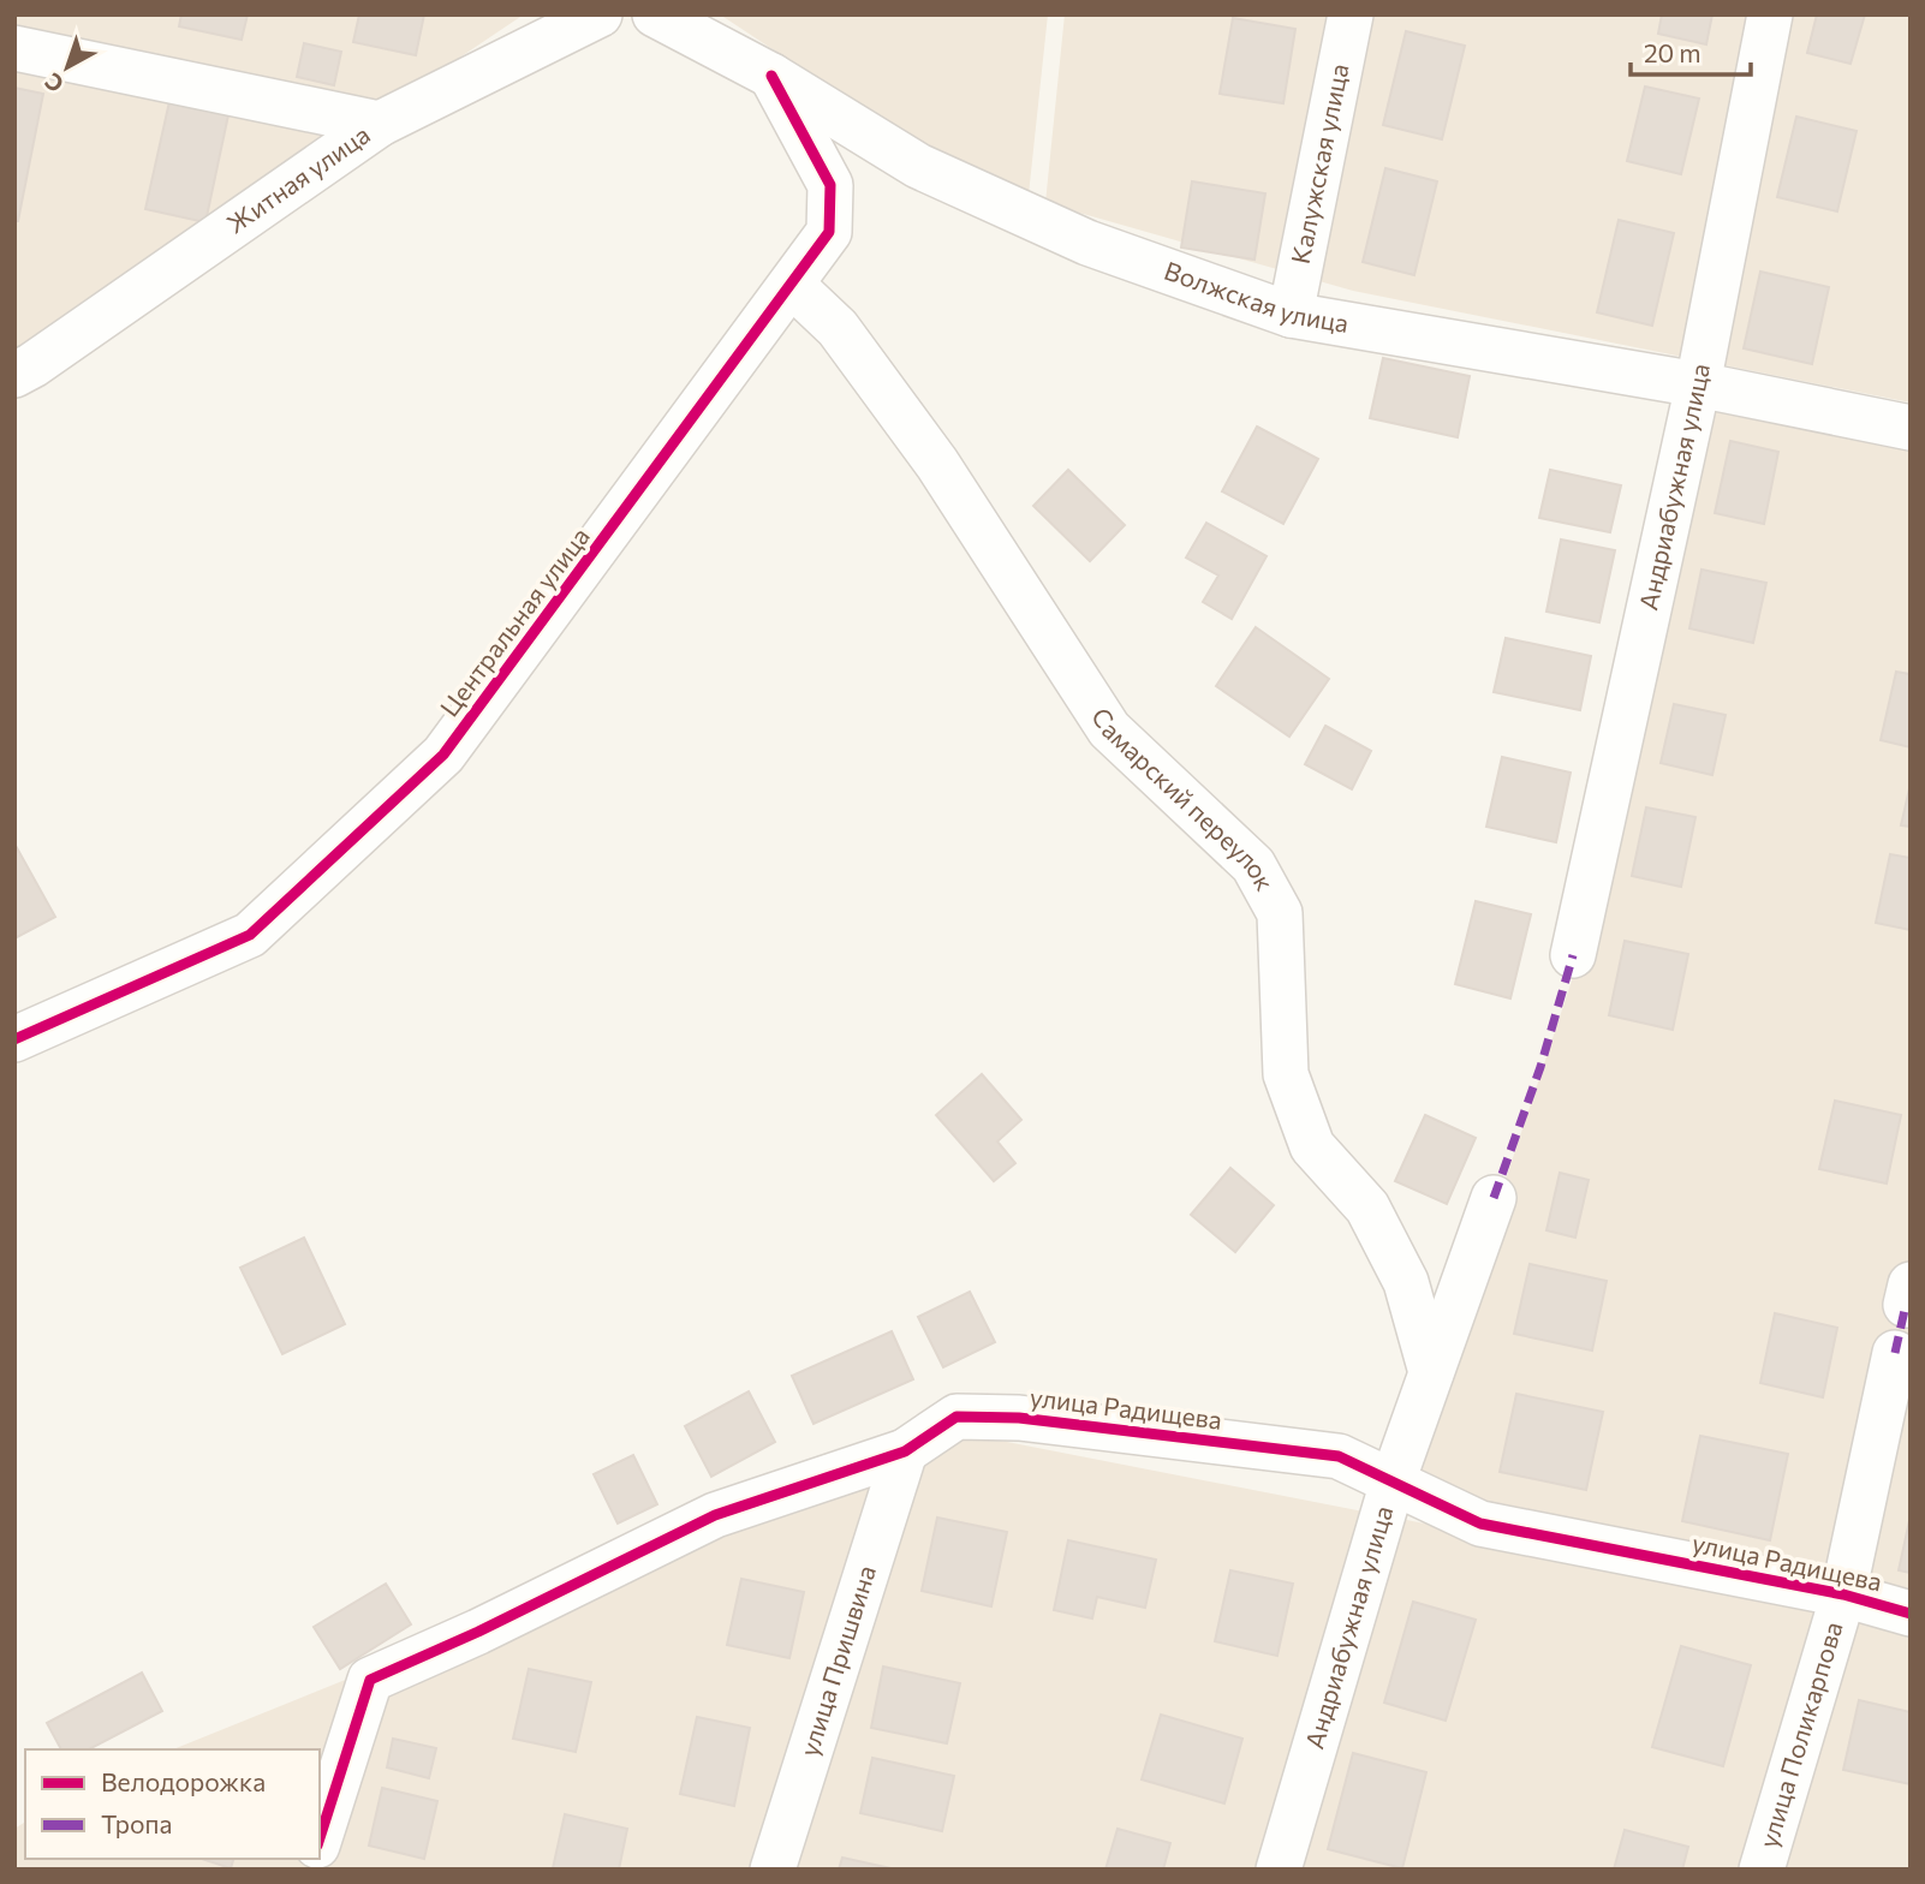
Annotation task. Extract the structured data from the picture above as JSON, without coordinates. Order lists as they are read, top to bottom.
{
  "streets": {
    "street": [
      "Калужская улица",
      "Житная улица",
      "Волжская улица",
      "Андриабужная улица",
      "Центральная улица",
      "Самарский переулок",
      "улица Радищева",
      "улица Пришвина",
      "улица Поликарпова"
    ]
  },
  "crossings": [
    ["Калужская улица", "Волжская улица"],
    ["Волжская улица", "Андриабужная улица"],
    ["Волжская улица", "Центральная улица"],
    ["Андриабужная улица", "Самарский переулок"],
    ["Андриабужная улица", "улица Радищева"],
    ["Центральная улица", "Самарский переулок"],
    ["улица Радищева", "улица Пришвина"],
    ["улица Радищева", "улица Поликарпова"]
  ],
  "legend": ["Велодорожка", "Тропа"],
  "scale_bar": "20 m",
  "north": "bottom left"
}
